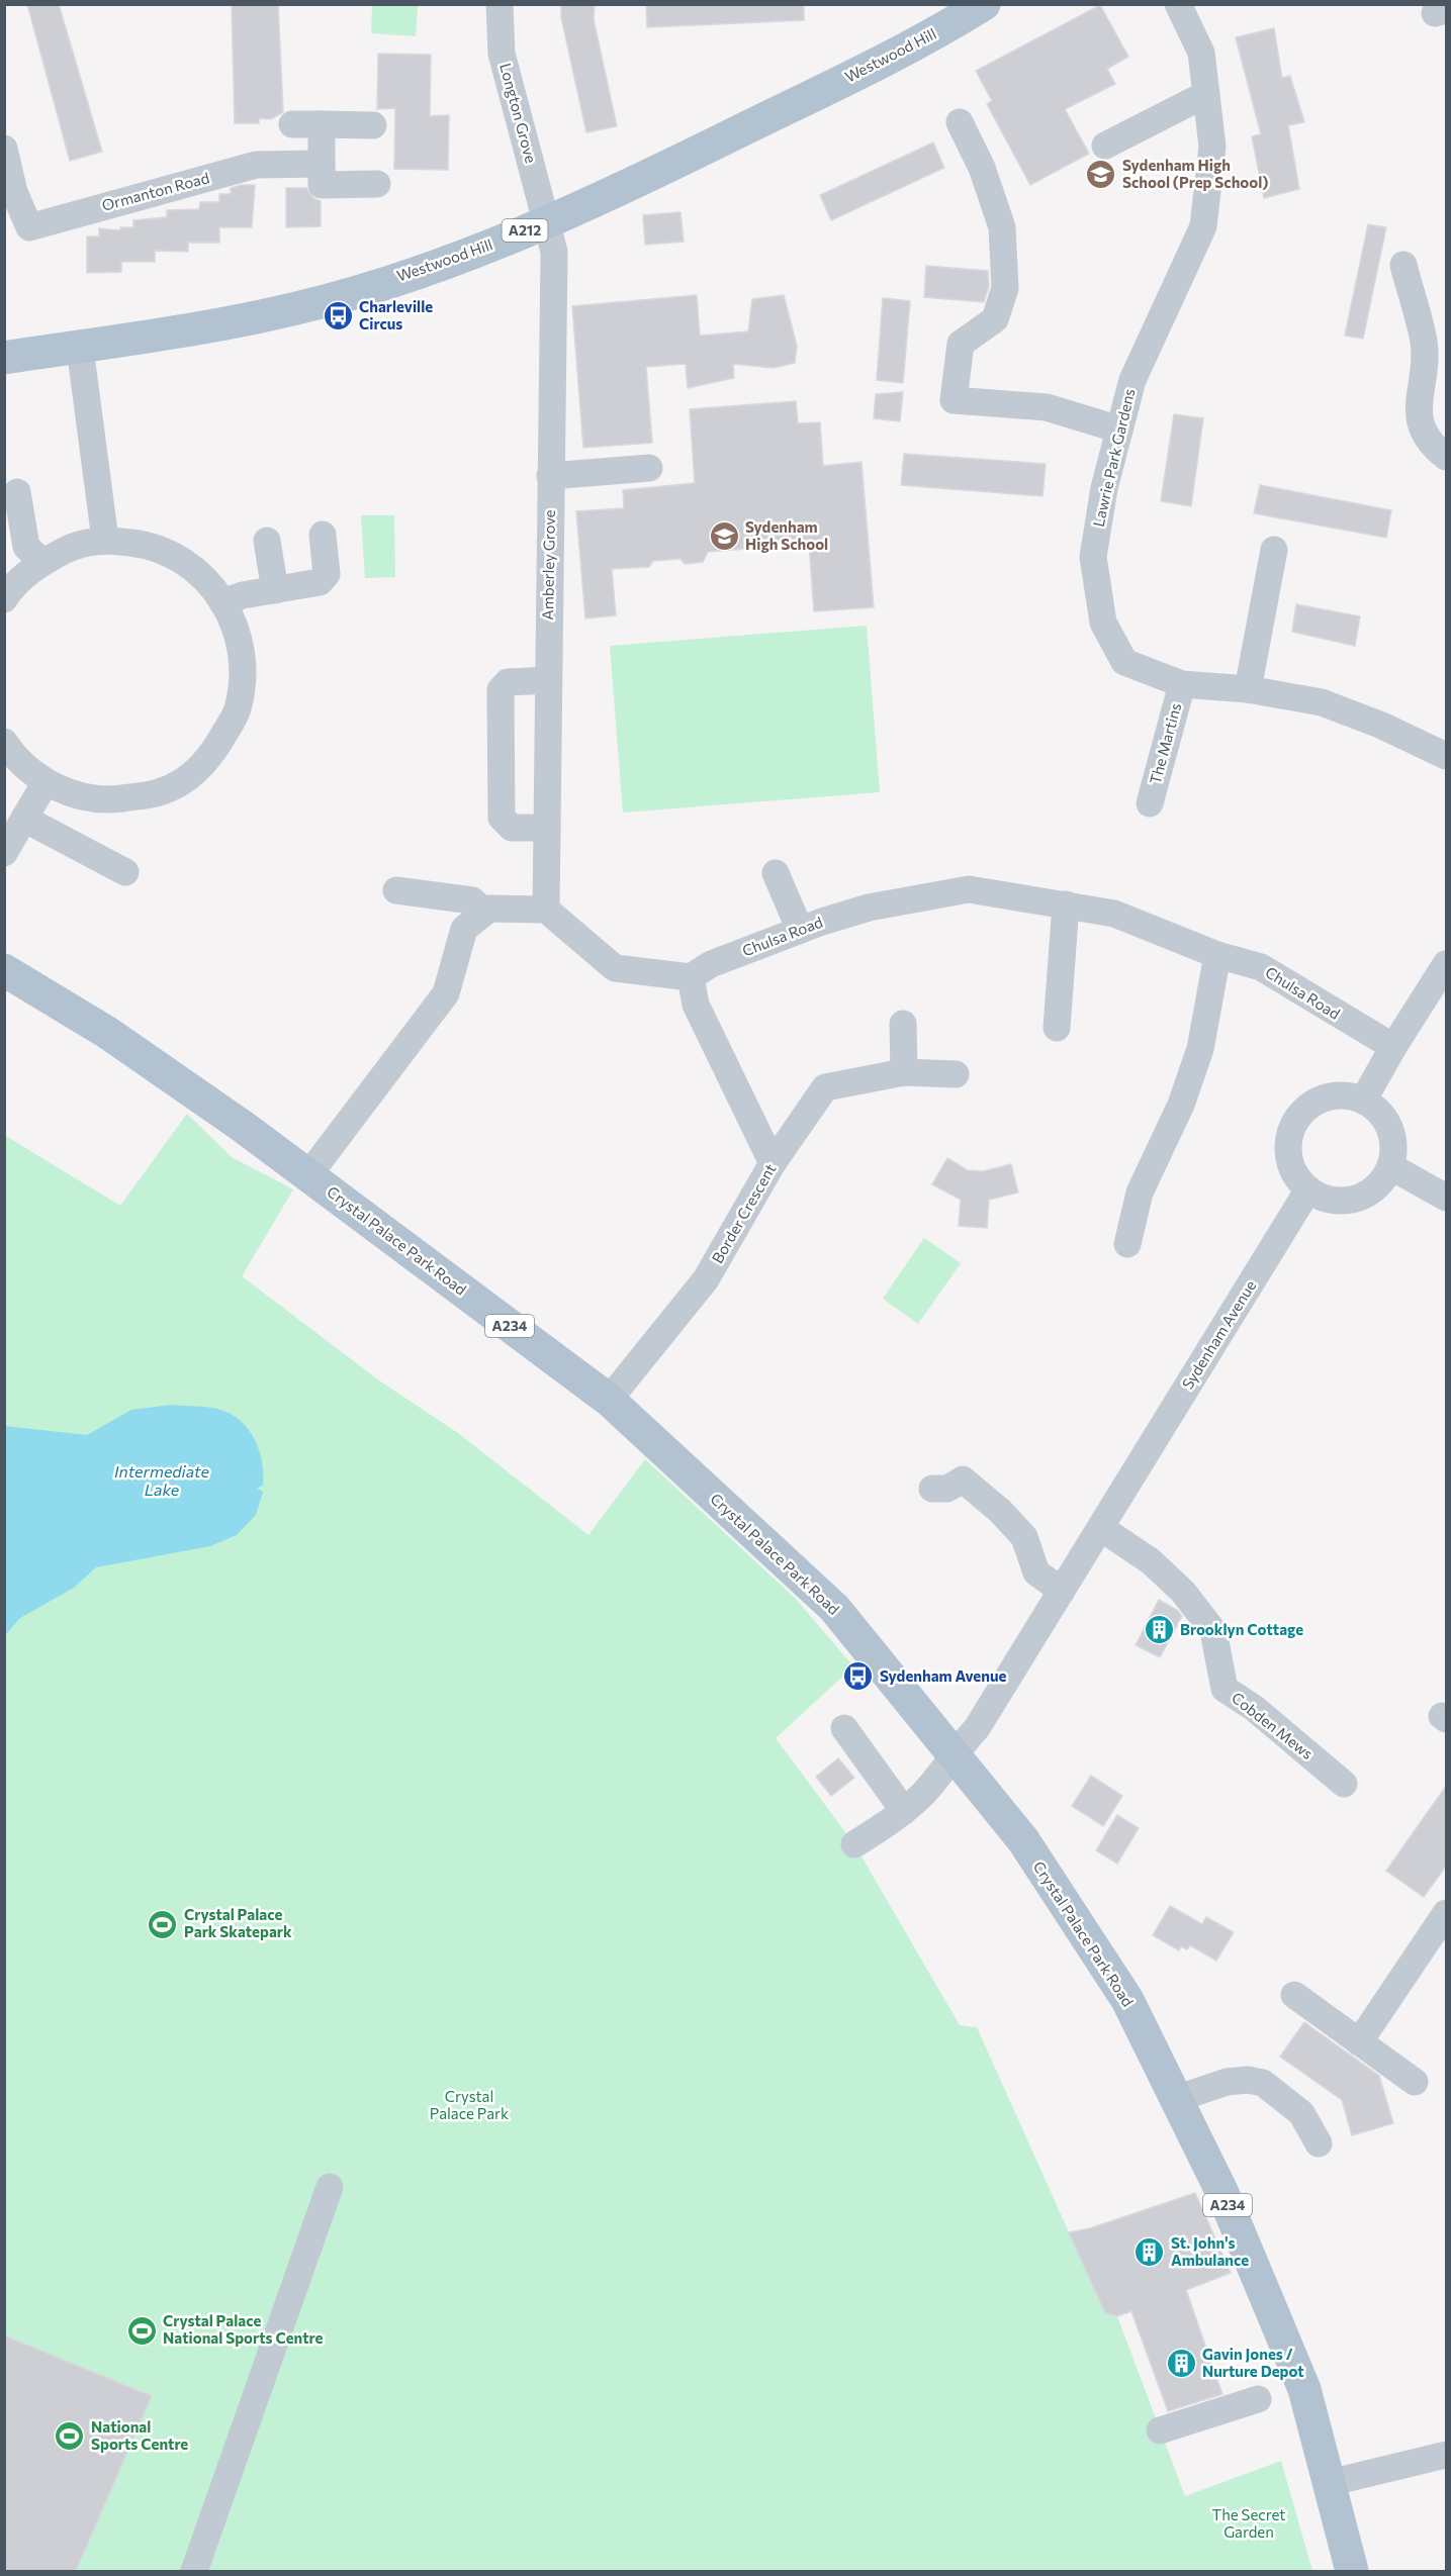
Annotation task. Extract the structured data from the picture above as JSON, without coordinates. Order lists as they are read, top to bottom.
{
  "streets": {
    "main road": [
      "Westwood Hill",
      "A212",
      "Crystal Palace Park Road",
      "A234"
    ],
    "street": [
      "Longton Grove",
      "Ormanton Road",
      "Lawrie Park Gardens",
      "Amberley Grove",
      "The Martins",
      "Chulsa Road",
      "Border Crescent",
      "Sydenham Avenue",
      "Cobden Mews"
    ]
  },
  "crossings": [
    ["Westwood Hill", "Longton Grove"],
    ["Westwood Hill", "Amberley Grove"],
    ["Longton Grove", "Amberley Grove"],
    ["Lawrie Park Gardens", "The Martins"],
    ["Border Crescent", "Crystal Palace Park Road"],
    ["Crystal Palace Park Road", "Sydenham Avenue"],
    ["Sydenham Avenue", "Cobden Mews"]
  ],
  "water": ["Intermediate Lake"],
  "parks": ["Crystal Palace Park", "The Secret Garden"],
  "places": {
    "school or university": ["Sydenham High School (Prep School)", "Sydenham High School"],
    "bus stop": ["Charleville Circus", "Sydenham Avenue"],
    "building": ["Brooklyn Cottage", "St. John's Ambulance", "Gavin Jones / Nurture Depot"],
    "sports": ["Crystal Palace Park Skatepark", "Crystal Palace National Sports Centre", "National Sports Centre"]
  }
}
